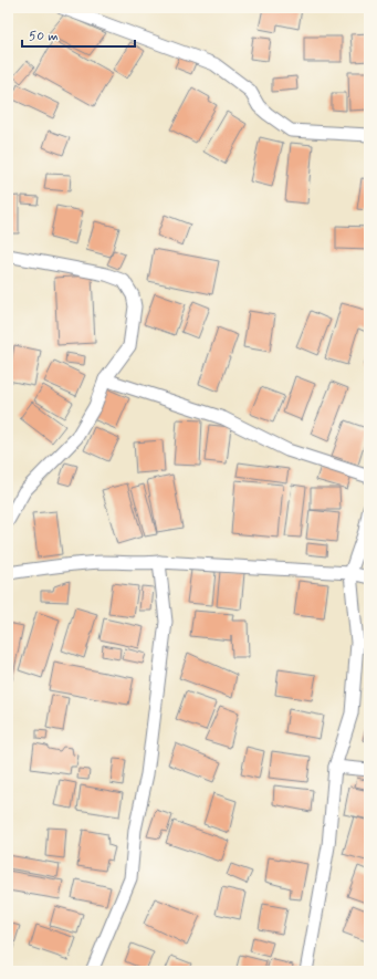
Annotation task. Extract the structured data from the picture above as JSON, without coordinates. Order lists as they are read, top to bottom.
{
  "scale_bar": "50 m"
}
